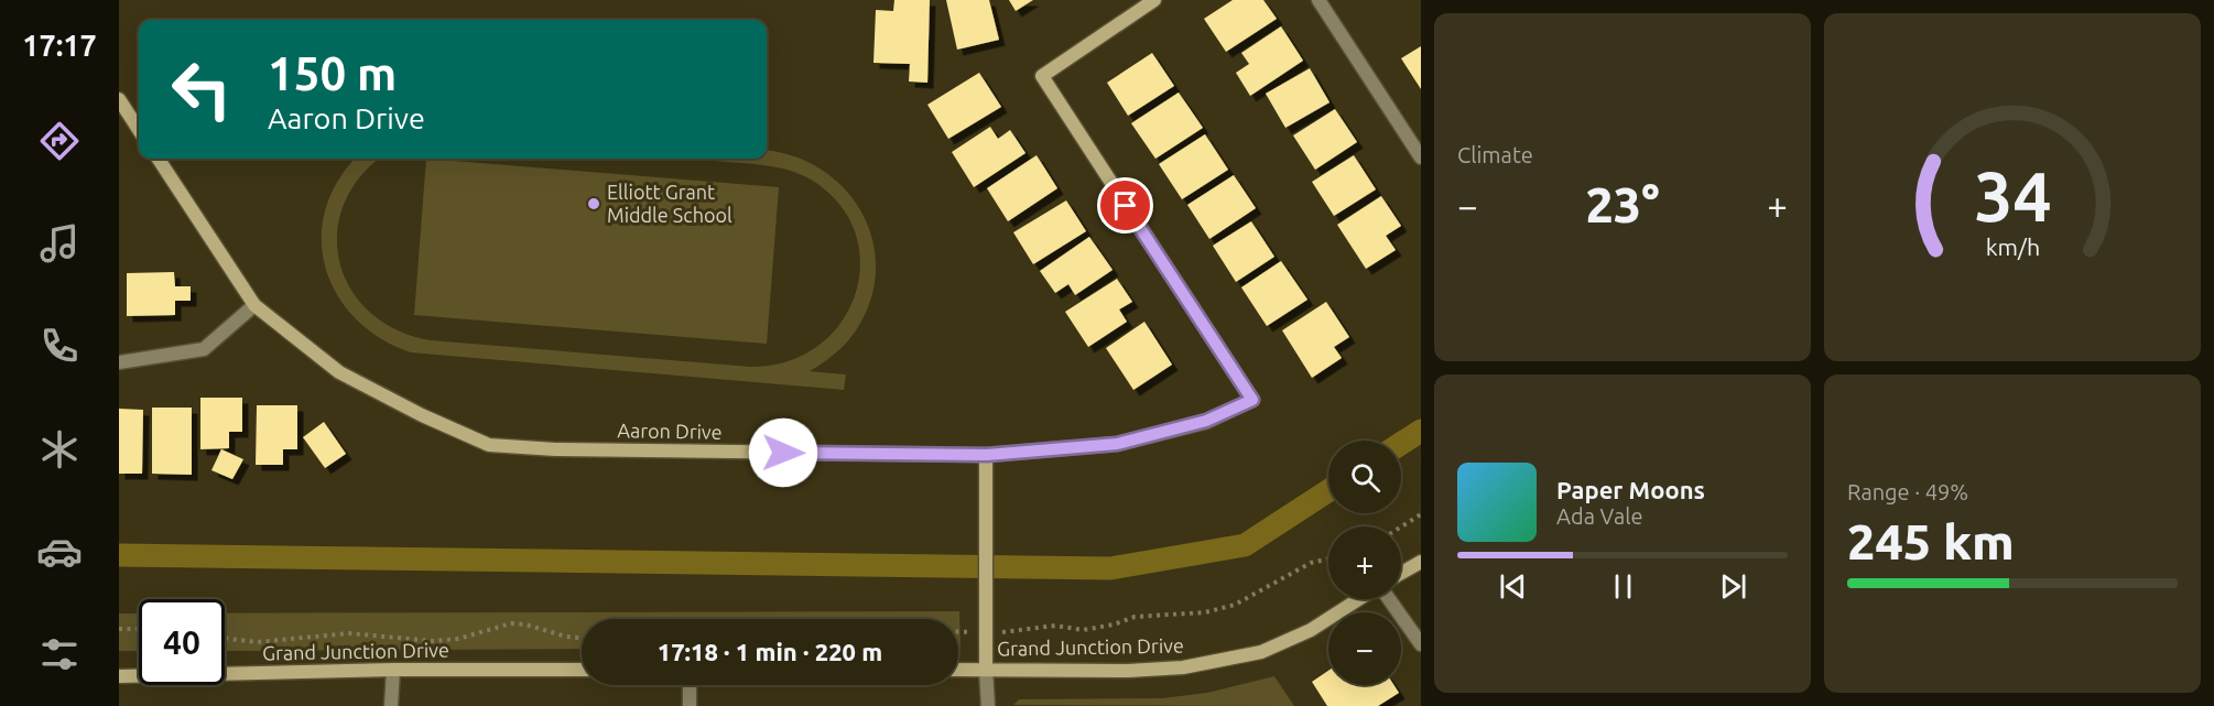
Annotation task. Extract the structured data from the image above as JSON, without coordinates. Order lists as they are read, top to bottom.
{
  "streets": {
    "street": ["Aaron Drive", "Grand Junction Drive"]
  },
  "places": ["Elliott Grant Middle School"],
  "page": {
    "tabs": "17:17",
    "tile": [
      "Climate",
      ["Range · 49%", "245 km"]
    ],
    "turn": ["150 m", "Aaron Drive"],
    "heat": ["−", "23°", "+"],
    "map_buttons": ["+", "−"],
    "song": ["Paper Moons", "Ada Vale"],
    "limit": "40",
    "trip": "17:18 · 1 min · 220 m",
    "gauge": ["34", "km/h"]
  }
}
